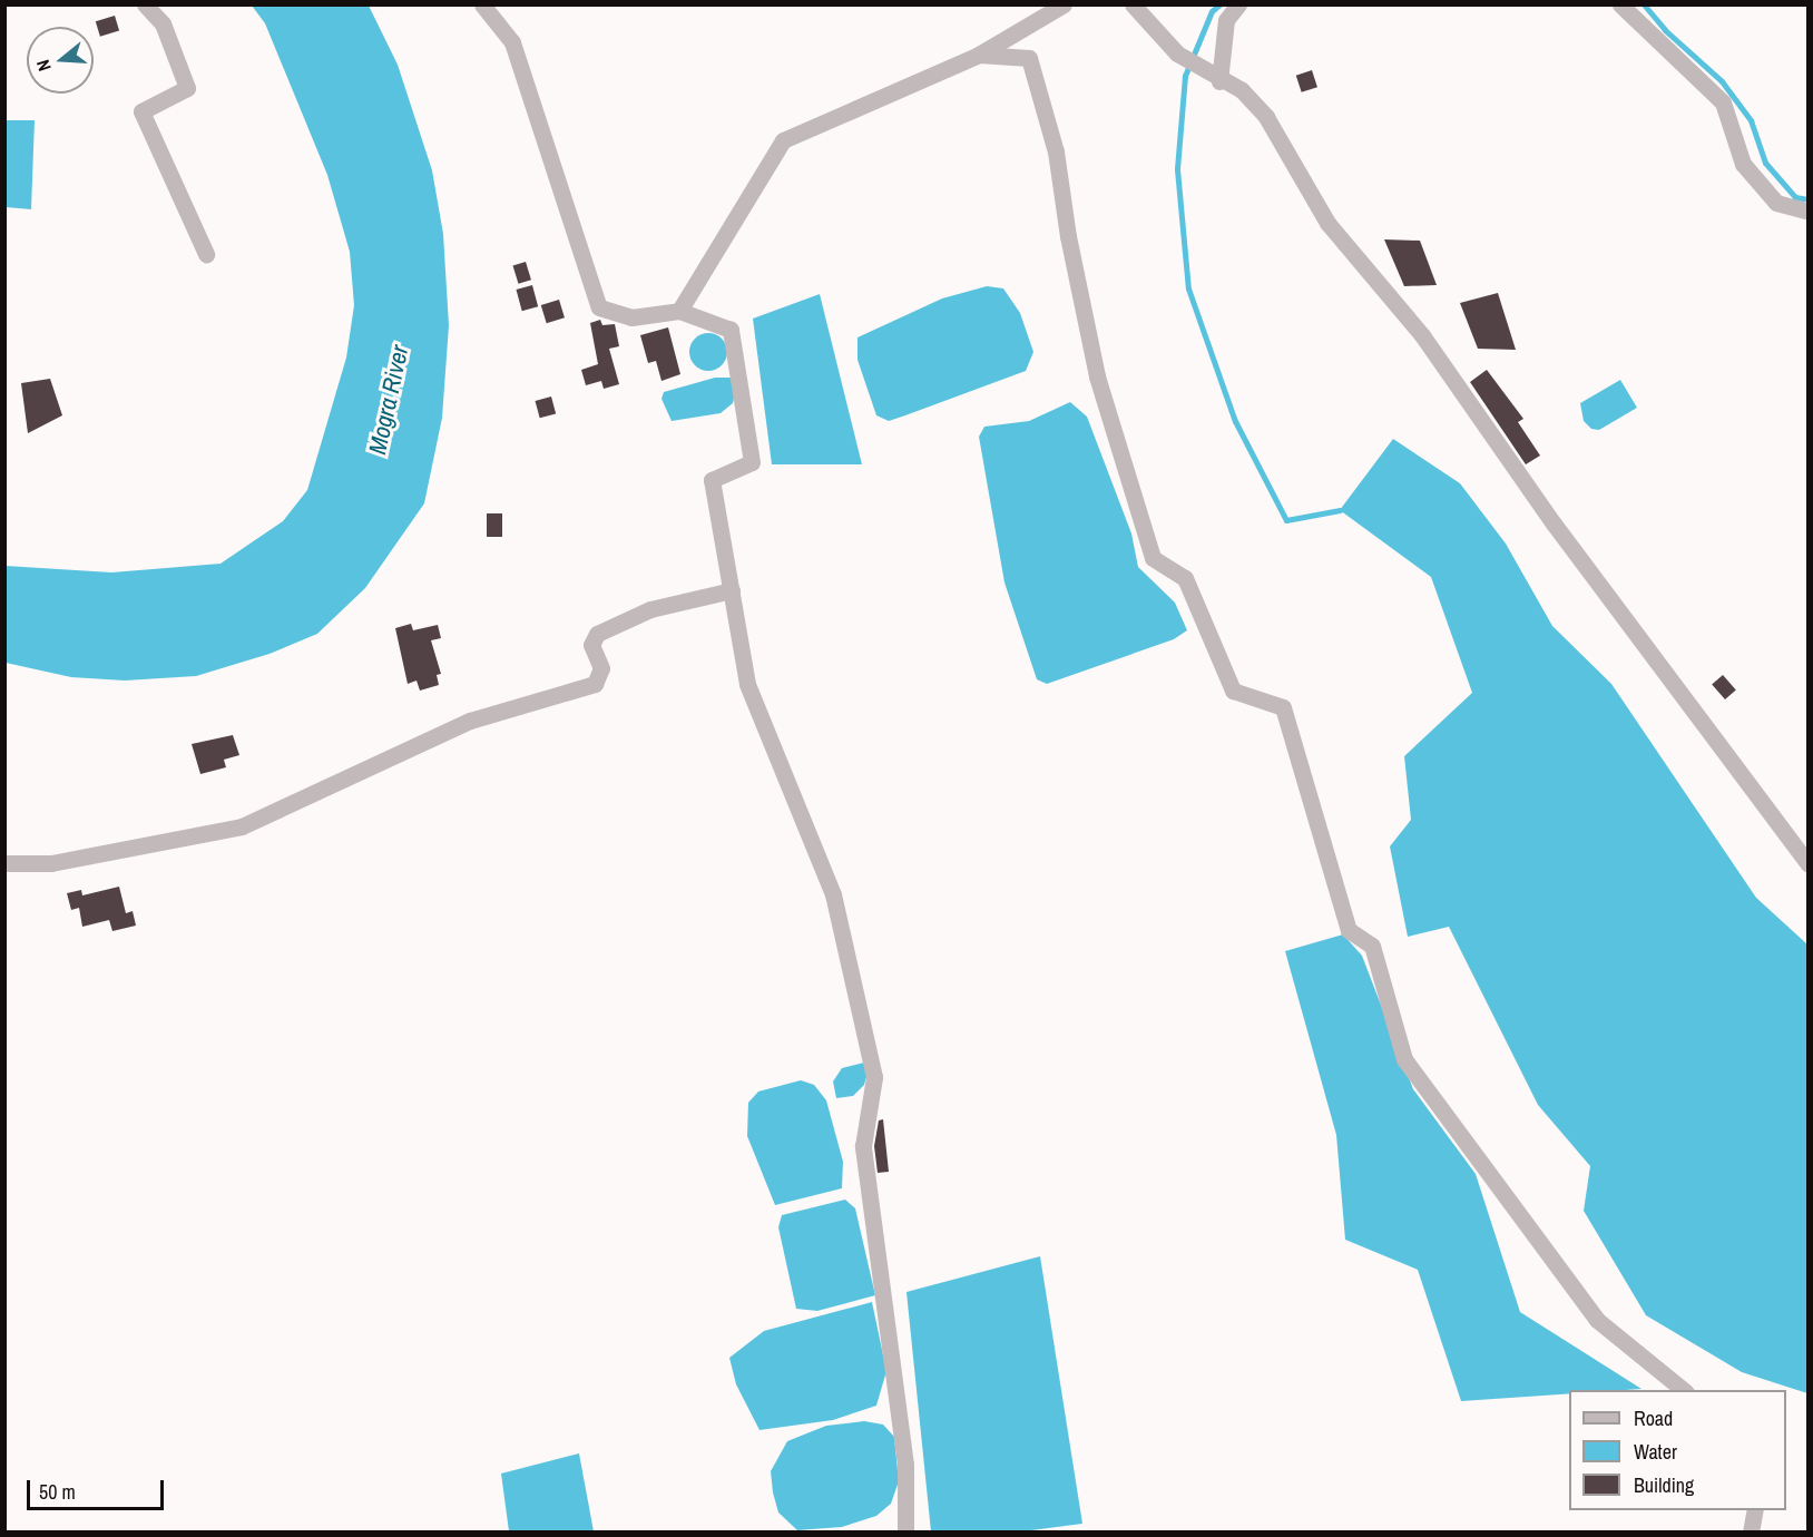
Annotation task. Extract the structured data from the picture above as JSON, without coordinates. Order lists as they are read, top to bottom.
{
  "water": ["Mogra River"],
  "legend": ["Road", "Water", "Building"],
  "scale_bar": "50 m",
  "north": "left"
}
